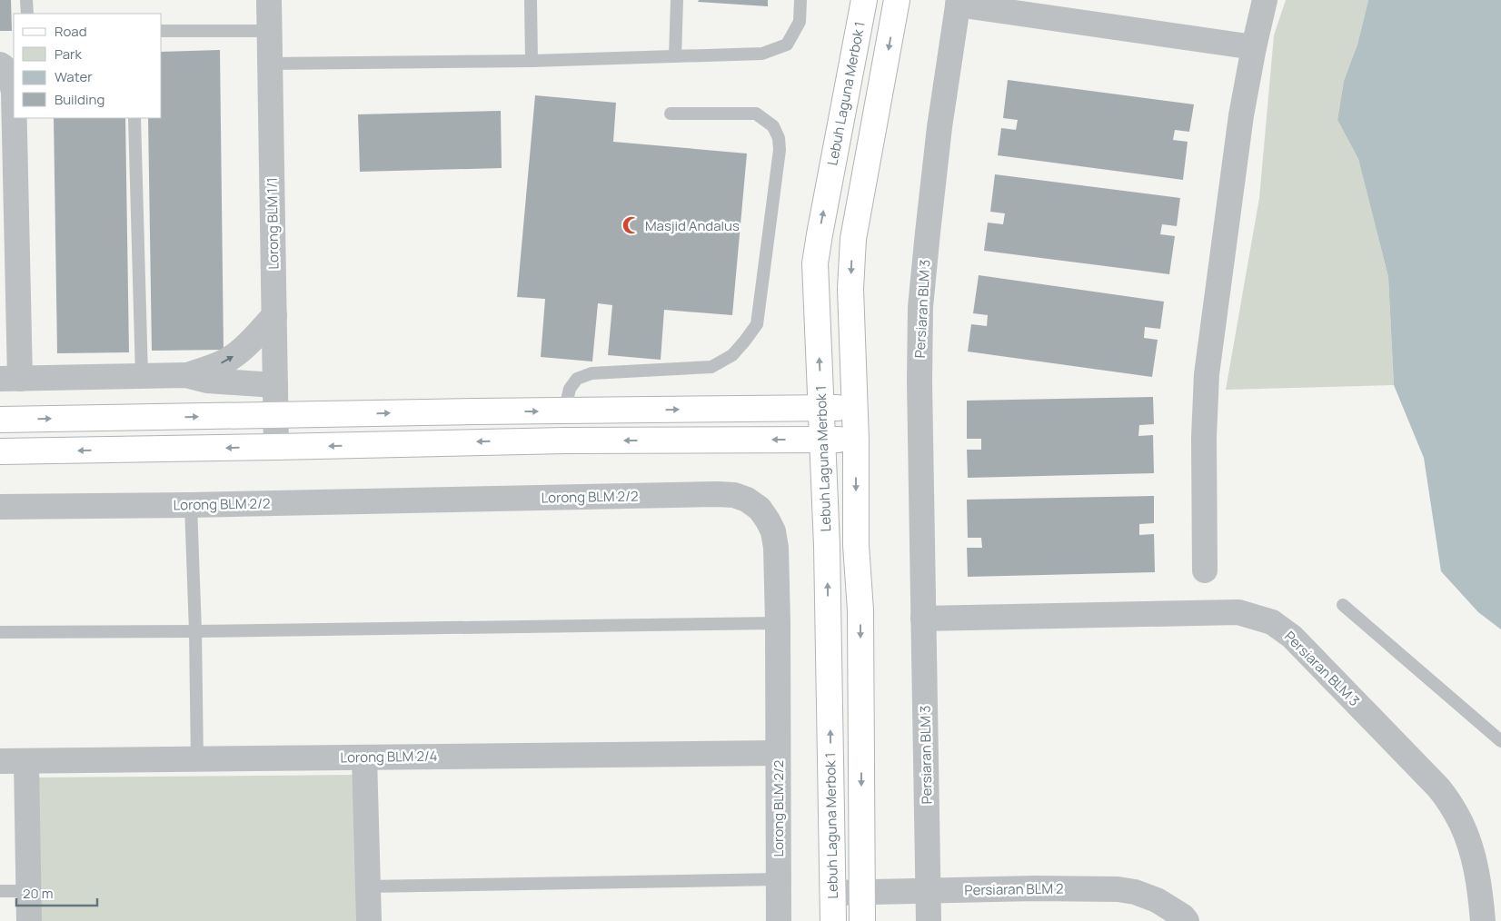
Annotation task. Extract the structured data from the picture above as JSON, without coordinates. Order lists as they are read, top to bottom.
{
  "streets": {
    "street": [
      "Lebuh Laguna Merbok 1",
      "Lorong BLM 1/1",
      "Persiaran BLM 3",
      "Lorong BLM 2/2",
      "Lorong BLM 2/4",
      "Persiaran BLM 2"
    ]
  },
  "crossings": [
    ["Lebuh Laguna Merbok 1", "Persiaran BLM 2"],
    ["Persiaran BLM 3", "Persiaran BLM 2"],
    ["Lorong BLM 2/2", "Lorong BLM 2/4"]
  ],
  "places": {
    "mosque": ["Masjid Andalus"]
  },
  "legend": [
    "Road",
    "Park",
    "Water",
    "Building"
  ],
  "scale_bar": "20 m"
}
